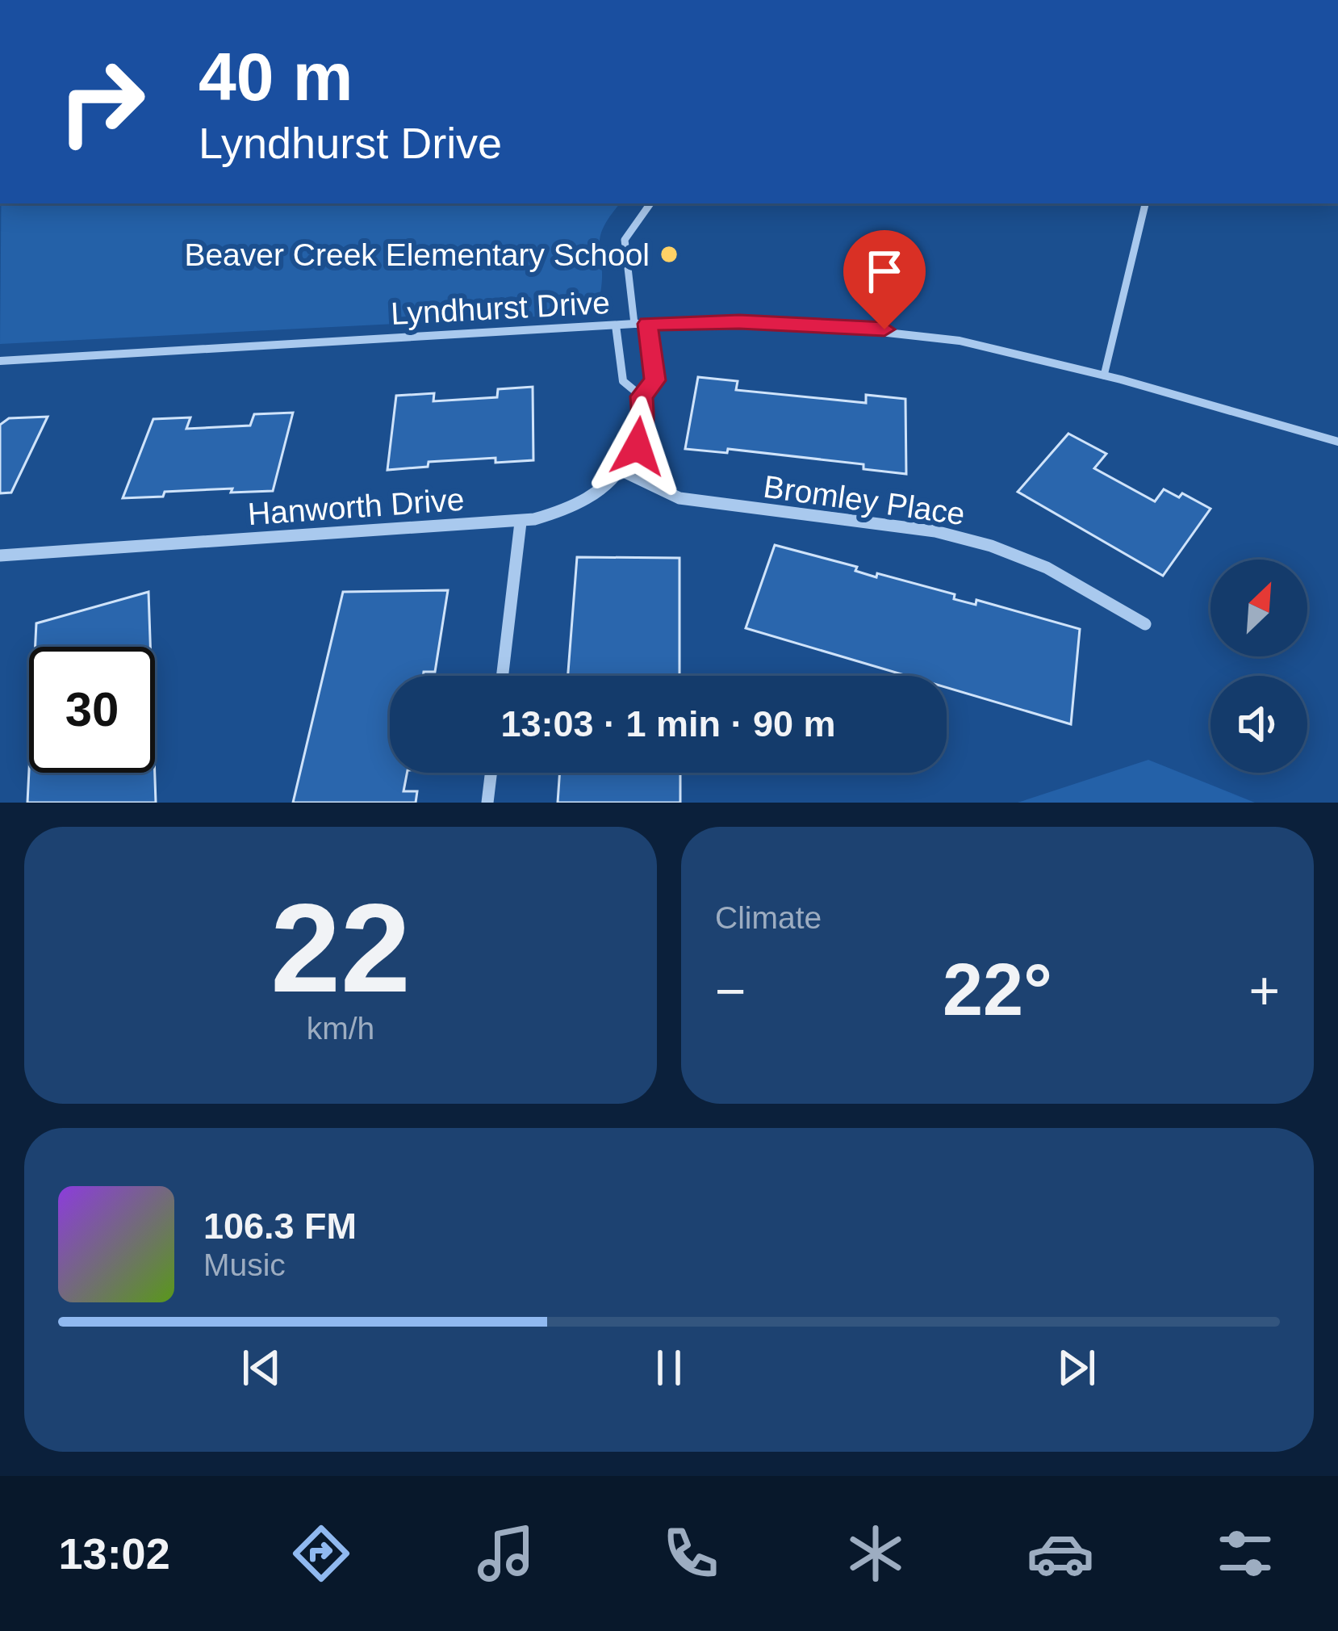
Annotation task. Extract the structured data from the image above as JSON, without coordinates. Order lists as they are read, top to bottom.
{
  "streets": {
    "street": ["Lyndhurst Drive", "Bromley Place", "Hanworth Drive"]
  },
  "crossings": [
    ["Lyndhurst Drive", "Hanworth Drive"],
    ["Bromley Place", "Hanworth Drive"]
  ],
  "places": ["Beaver Creek Elementary School"],
  "north": "top right",
  "page": {
    "turn": ["40 m", "Lyndhurst Drive"],
    "limit": "30",
    "trip": "13:03 · 1 min · 90 m",
    "tile": [
      ["22", "km/h"],
      "Climate"
    ],
    "heat": ["−", "22°", "+"],
    "song": ["106.3 FM", "Music"],
    "tabs": "13:02"
  }
}
